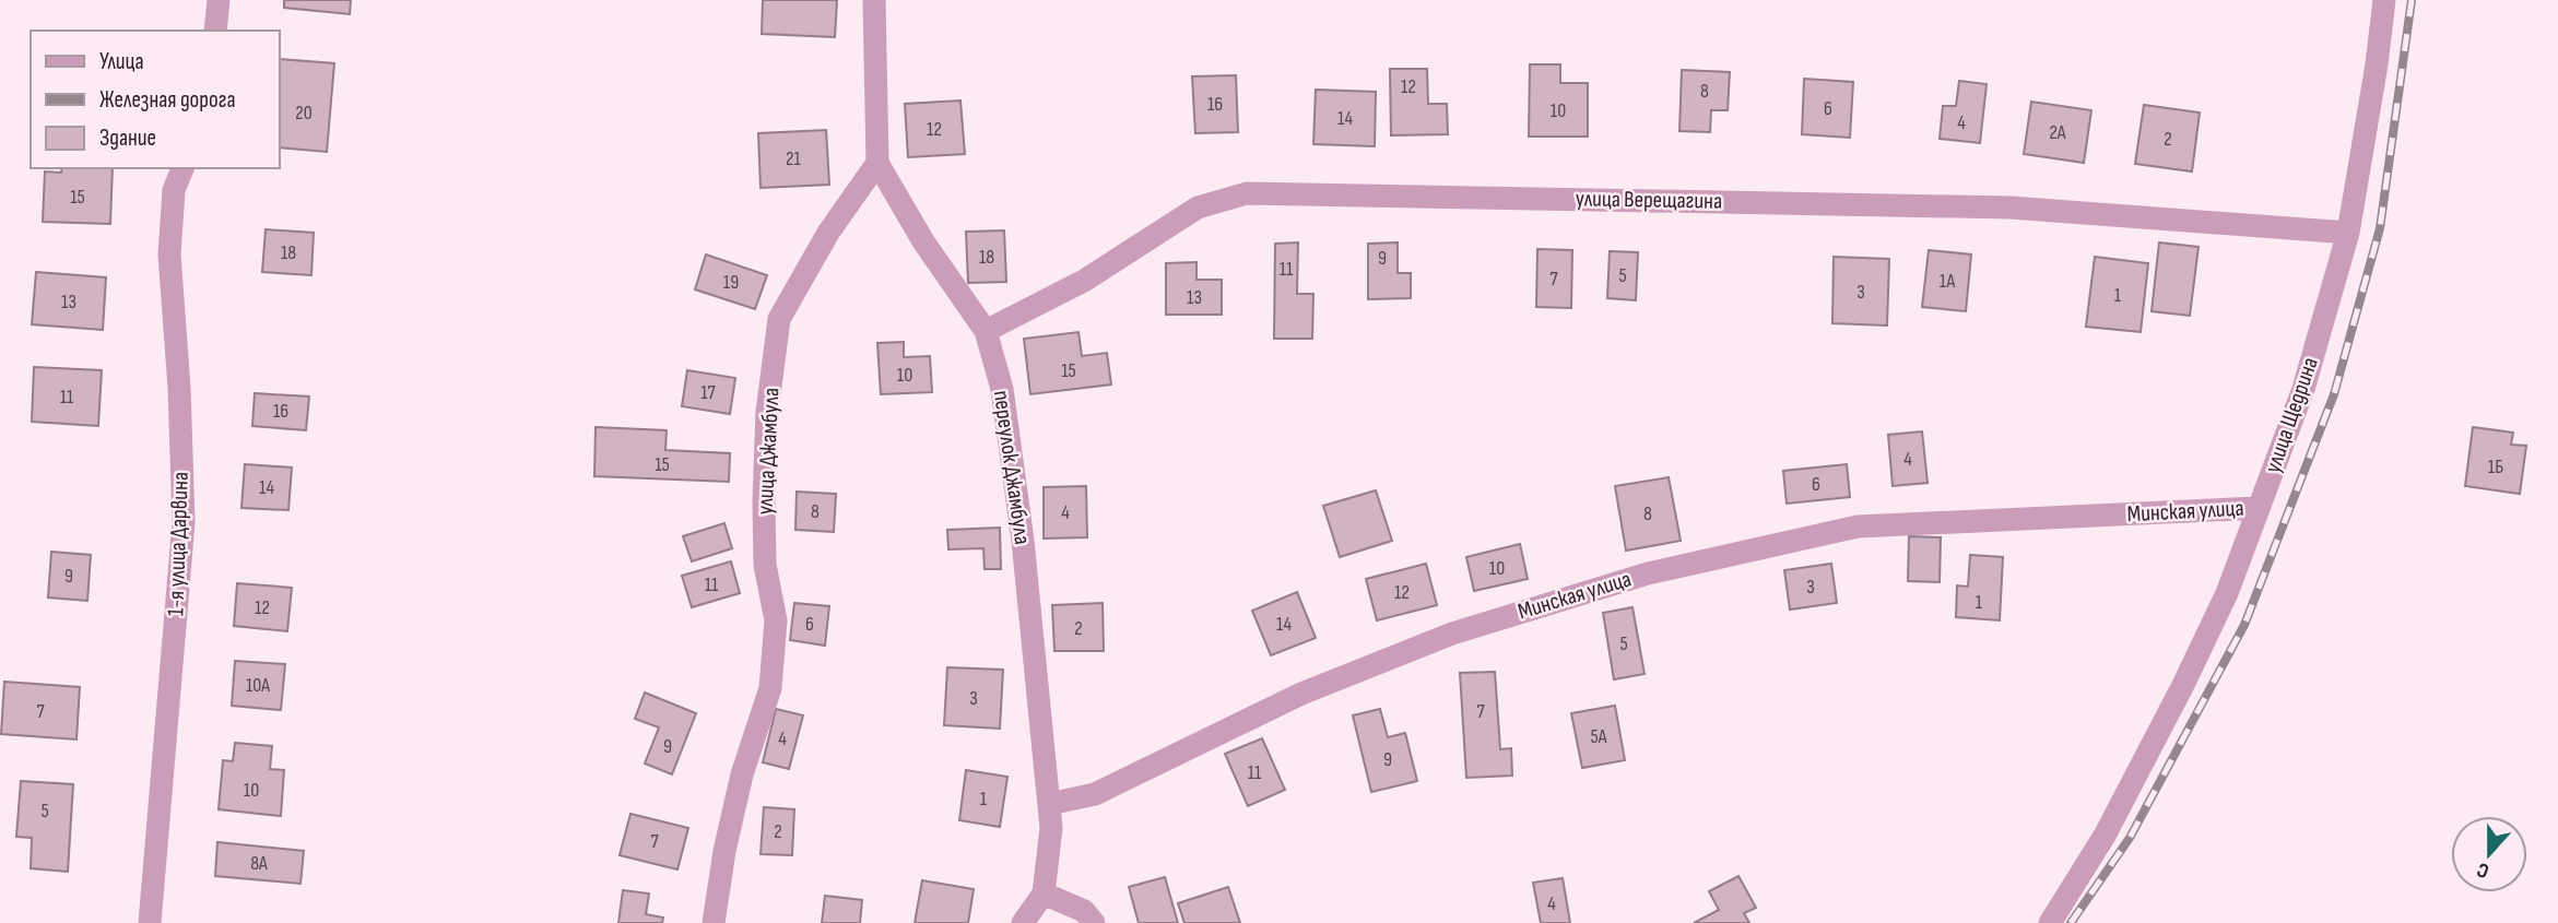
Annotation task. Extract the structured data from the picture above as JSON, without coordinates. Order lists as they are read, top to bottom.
{
  "streets": {
    "street": [
      "улица Верещагина",
      "улица Щедрина",
      "улица Джамбула",
      "переулок Джамбула",
      "Минская улица",
      "1-я улица Дарвина"
    ]
  },
  "crossings": [
    ["улица Верещагина", "улица Щедрина"],
    ["улица Верещагина", "переулок Джамбула"],
    ["улица Щедрина", "Минская улица"],
    ["улица Джамбула", "переулок Джамбула"],
    ["переулок Джамбула", "Минская улица"]
  ],
  "house_numbers": [
    "12",
    "8",
    "16",
    "6",
    "10",
    "20",
    "14",
    "4",
    "12",
    "2А",
    "2",
    "21",
    "15",
    "18",
    "18",
    "9",
    "11",
    "5",
    "7",
    "1А",
    "19",
    "3",
    "1",
    "13",
    "13",
    "15",
    "10",
    "17",
    "11",
    "16",
    "4",
    "15",
    "1Б",
    "6",
    "14",
    "8",
    "4",
    "8",
    "10",
    "9",
    "11",
    "3",
    "12",
    "1",
    "12",
    "6",
    "14",
    "2",
    "5",
    "10А",
    "3",
    "7",
    "7",
    "5А",
    "4",
    "9",
    "9",
    "11",
    "10",
    "1",
    "5",
    "2",
    "7",
    "8А",
    "4"
  ],
  "legend": ["Улица", "Железная дорога", "Здание"],
  "north": "bottom"
}
